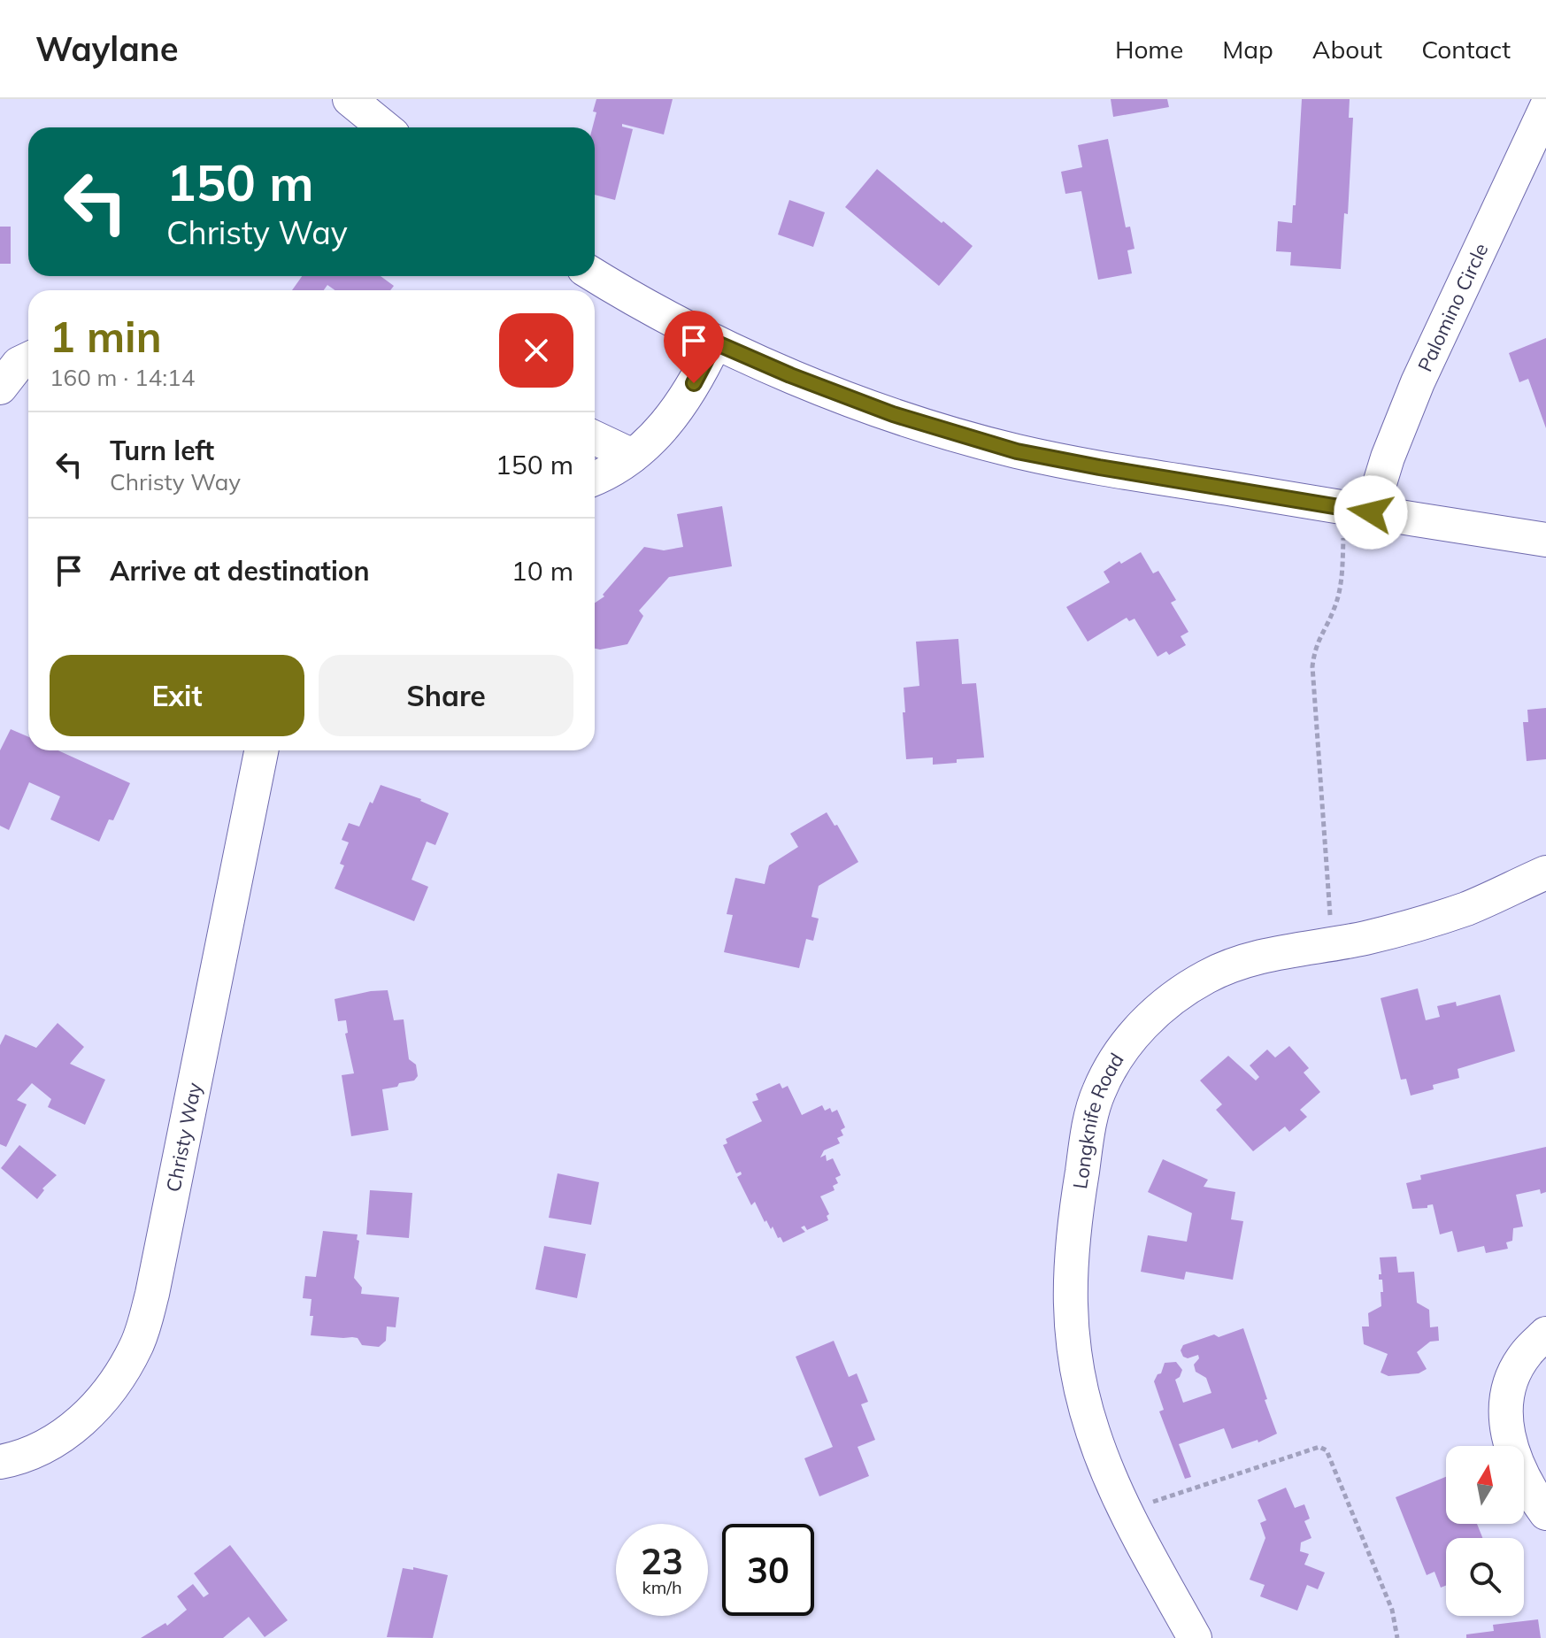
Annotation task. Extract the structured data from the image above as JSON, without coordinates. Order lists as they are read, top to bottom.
{
  "streets": {
    "street": ["Palomino Circle", "Longknife Road", "Christy Way"]
  },
  "north": "top",
  "page": {
    "header": "Waylane",
    "nav": [
      "Home",
      "Map",
      "About",
      "Contact"
    ],
    "turn": ["150 m", "Christy Way"],
    "heading": ["1 min", "160 m · 14:14"],
    "list": [
      {
        "name": "Turn left",
        "note": "Christy Way",
        "value": "150 m"
      },
      {
        "name": "Arrive at destination",
        "value": "10 m"
      }
    ],
    "buttons": ["Exit", "Share"],
    "speed": "23 km/h",
    "limit": "30"
  }
}
